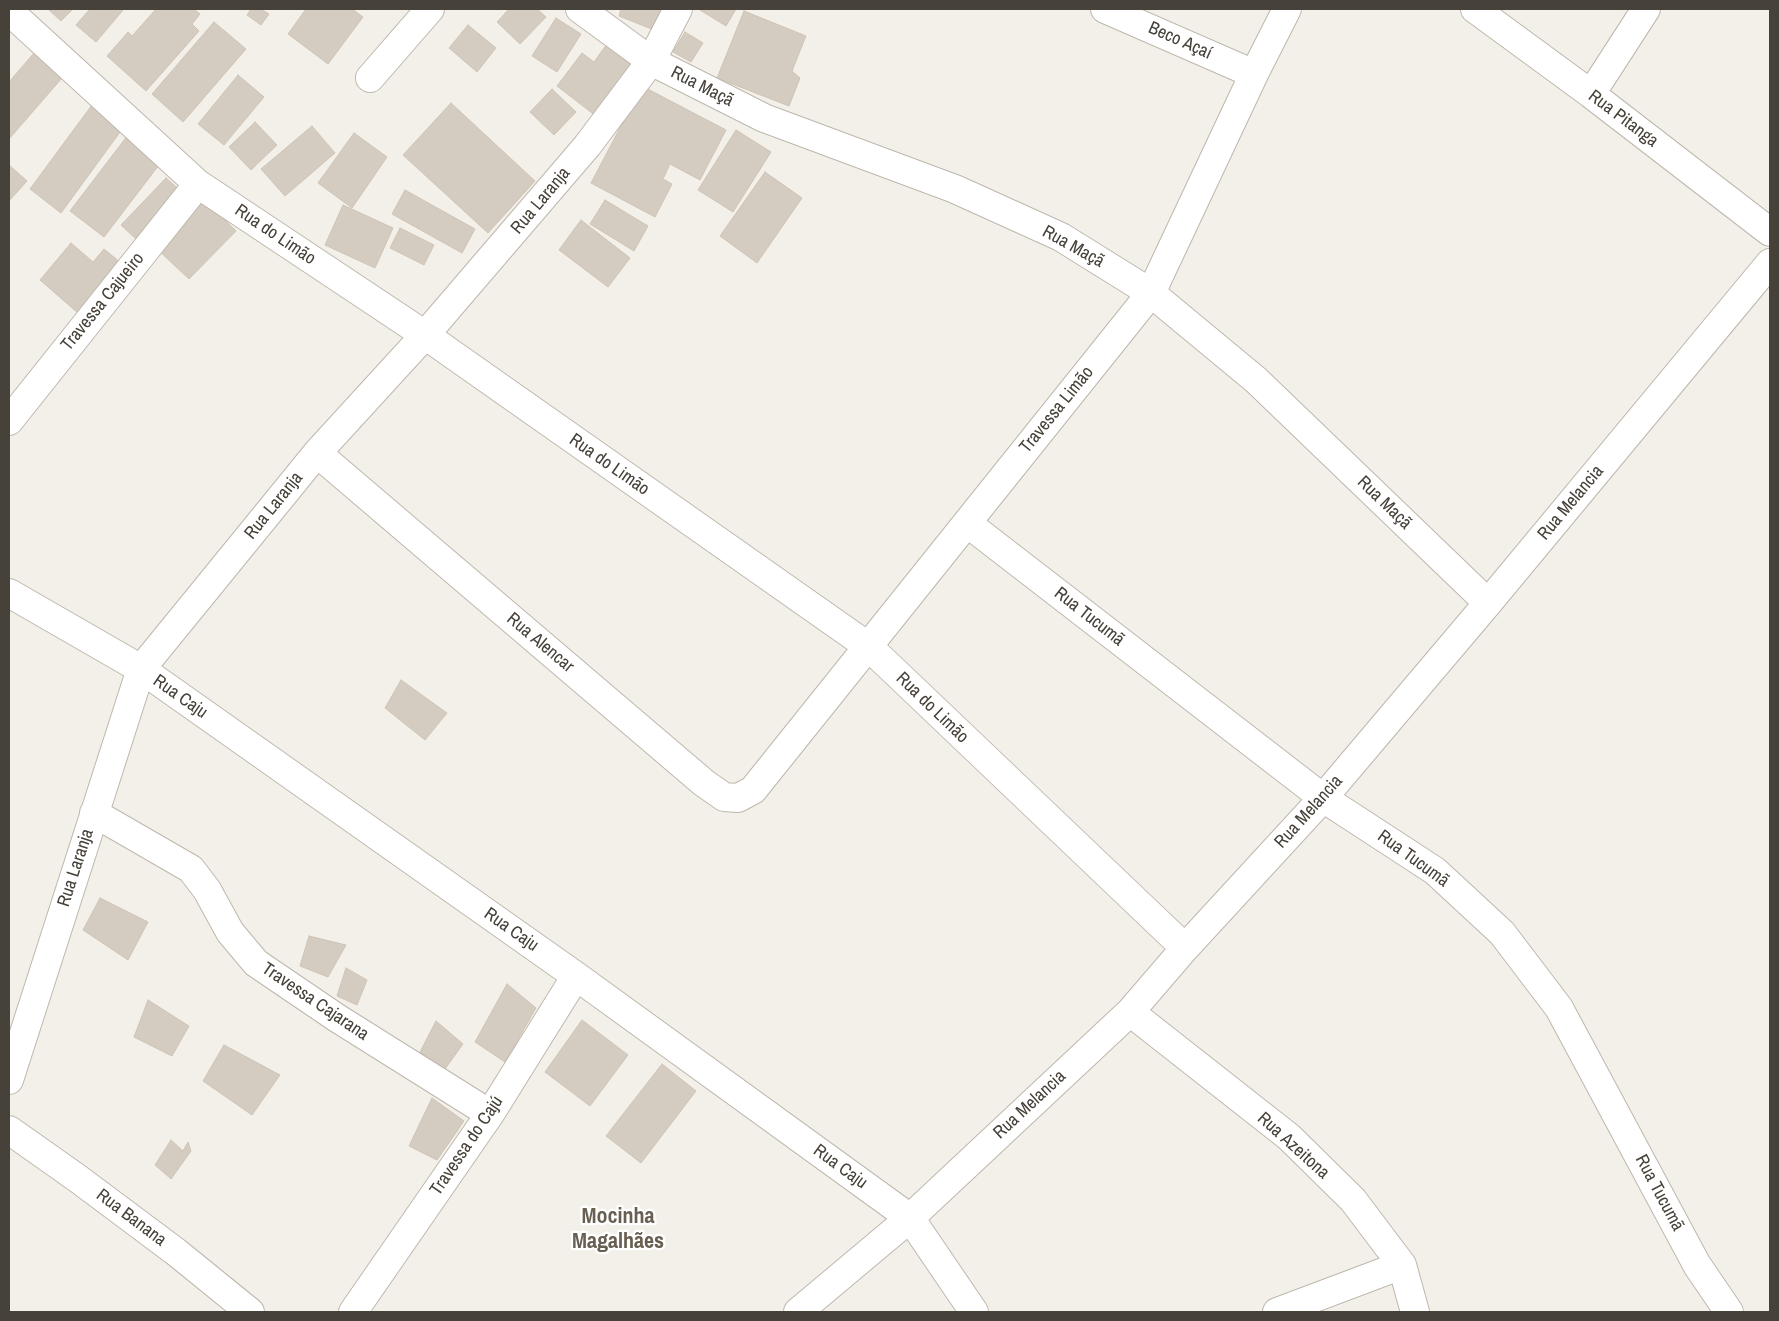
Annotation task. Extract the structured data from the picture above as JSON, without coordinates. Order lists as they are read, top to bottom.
{
  "streets": {
    "street": [
      "Beco Açaí",
      "Rua Maçã",
      "Rua Pitanga",
      "Rua Laranja",
      "Rua do Limão",
      "Travessa Cajueiro",
      "Travessa Limão",
      "Rua Melancia",
      "Rua Tucumã",
      "Rua Alencar",
      "Rua Caju",
      "Travessa Cajarana",
      "Travessa do Cajú",
      "Rua Azeitona",
      "Rua Banana"
    ]
  },
  "crossings": [
    ["Beco Açaí", "Travessa Limão"],
    ["Rua Maçã", "Rua Laranja"],
    ["Rua Maçã", "Travessa Limão"],
    ["Rua Maçã", "Rua Melancia"],
    ["Rua Laranja", "Rua do Limão"],
    ["Rua Laranja", "Rua Alencar"],
    ["Rua Laranja", "Rua Caju"],
    ["Rua Laranja", "Travessa Cajarana"],
    ["Rua do Limão", "Travessa Cajueiro"],
    ["Rua do Limão", "Travessa Limão"],
    ["Rua do Limão", "Rua Melancia"],
    ["Travessa Limão", "Rua Tucumã"],
    ["Travessa Limão", "Rua Alencar"],
    ["Rua Melancia", "Rua Tucumã"],
    ["Rua Melancia", "Rua Caju"],
    ["Rua Melancia", "Rua Azeitona"],
    ["Rua Caju", "Travessa do Cajú"],
    ["Travessa Cajarana", "Travessa do Cajú"]
  ],
  "districts": ["Mocinha Magalhães"]
}
